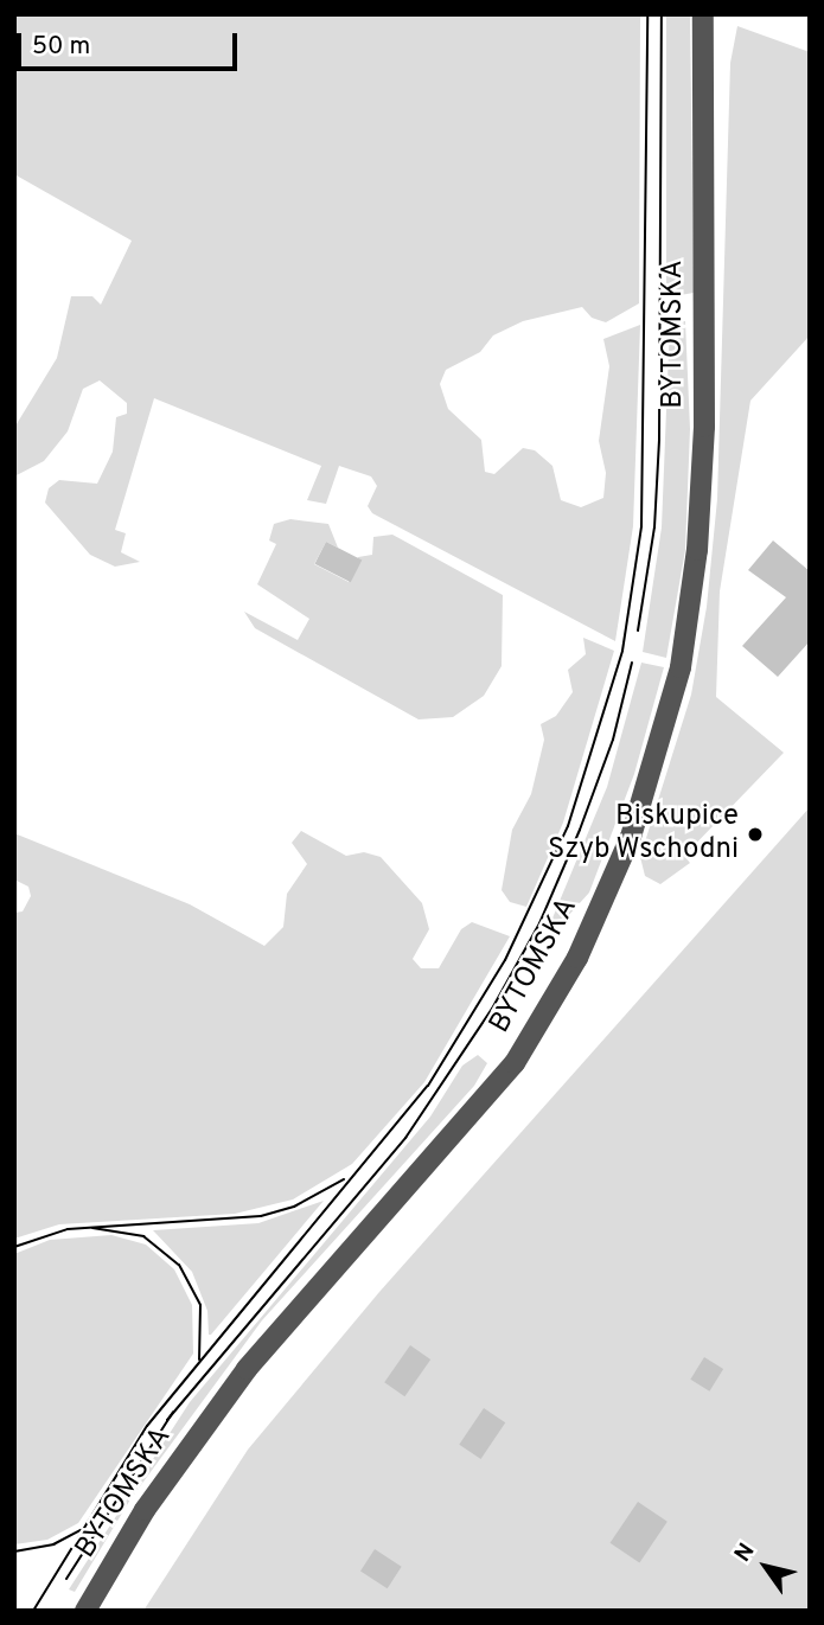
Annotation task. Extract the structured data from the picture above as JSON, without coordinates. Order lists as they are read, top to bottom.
{
  "streets": {
    "street": ["BYTOMSKA"]
  },
  "places": ["Biskupice Szyb Wschodni"],
  "scale_bar": "50 m",
  "north": "top left"
}
